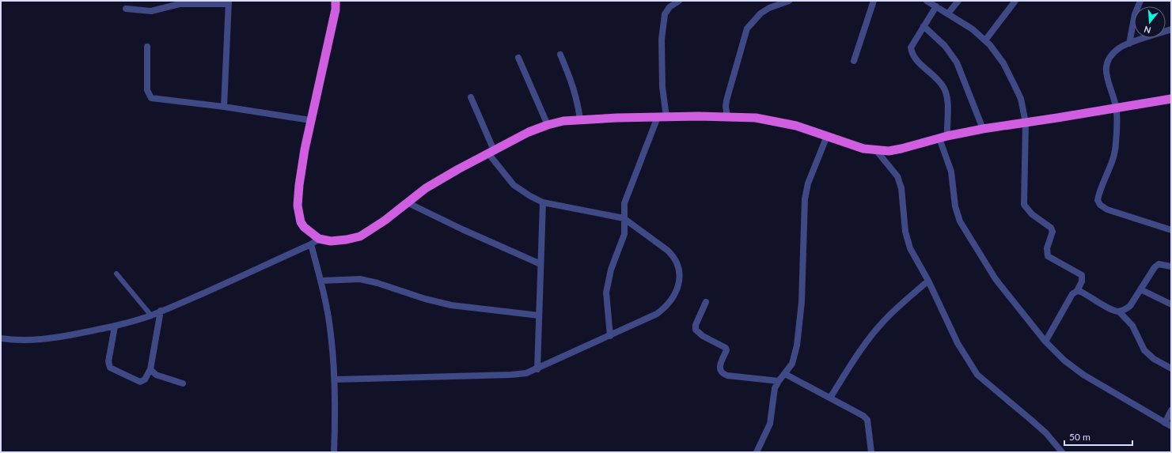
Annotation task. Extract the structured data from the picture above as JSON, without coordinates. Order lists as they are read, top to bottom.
{
  "scale_bar": "50 m",
  "north": "bottom"
}
